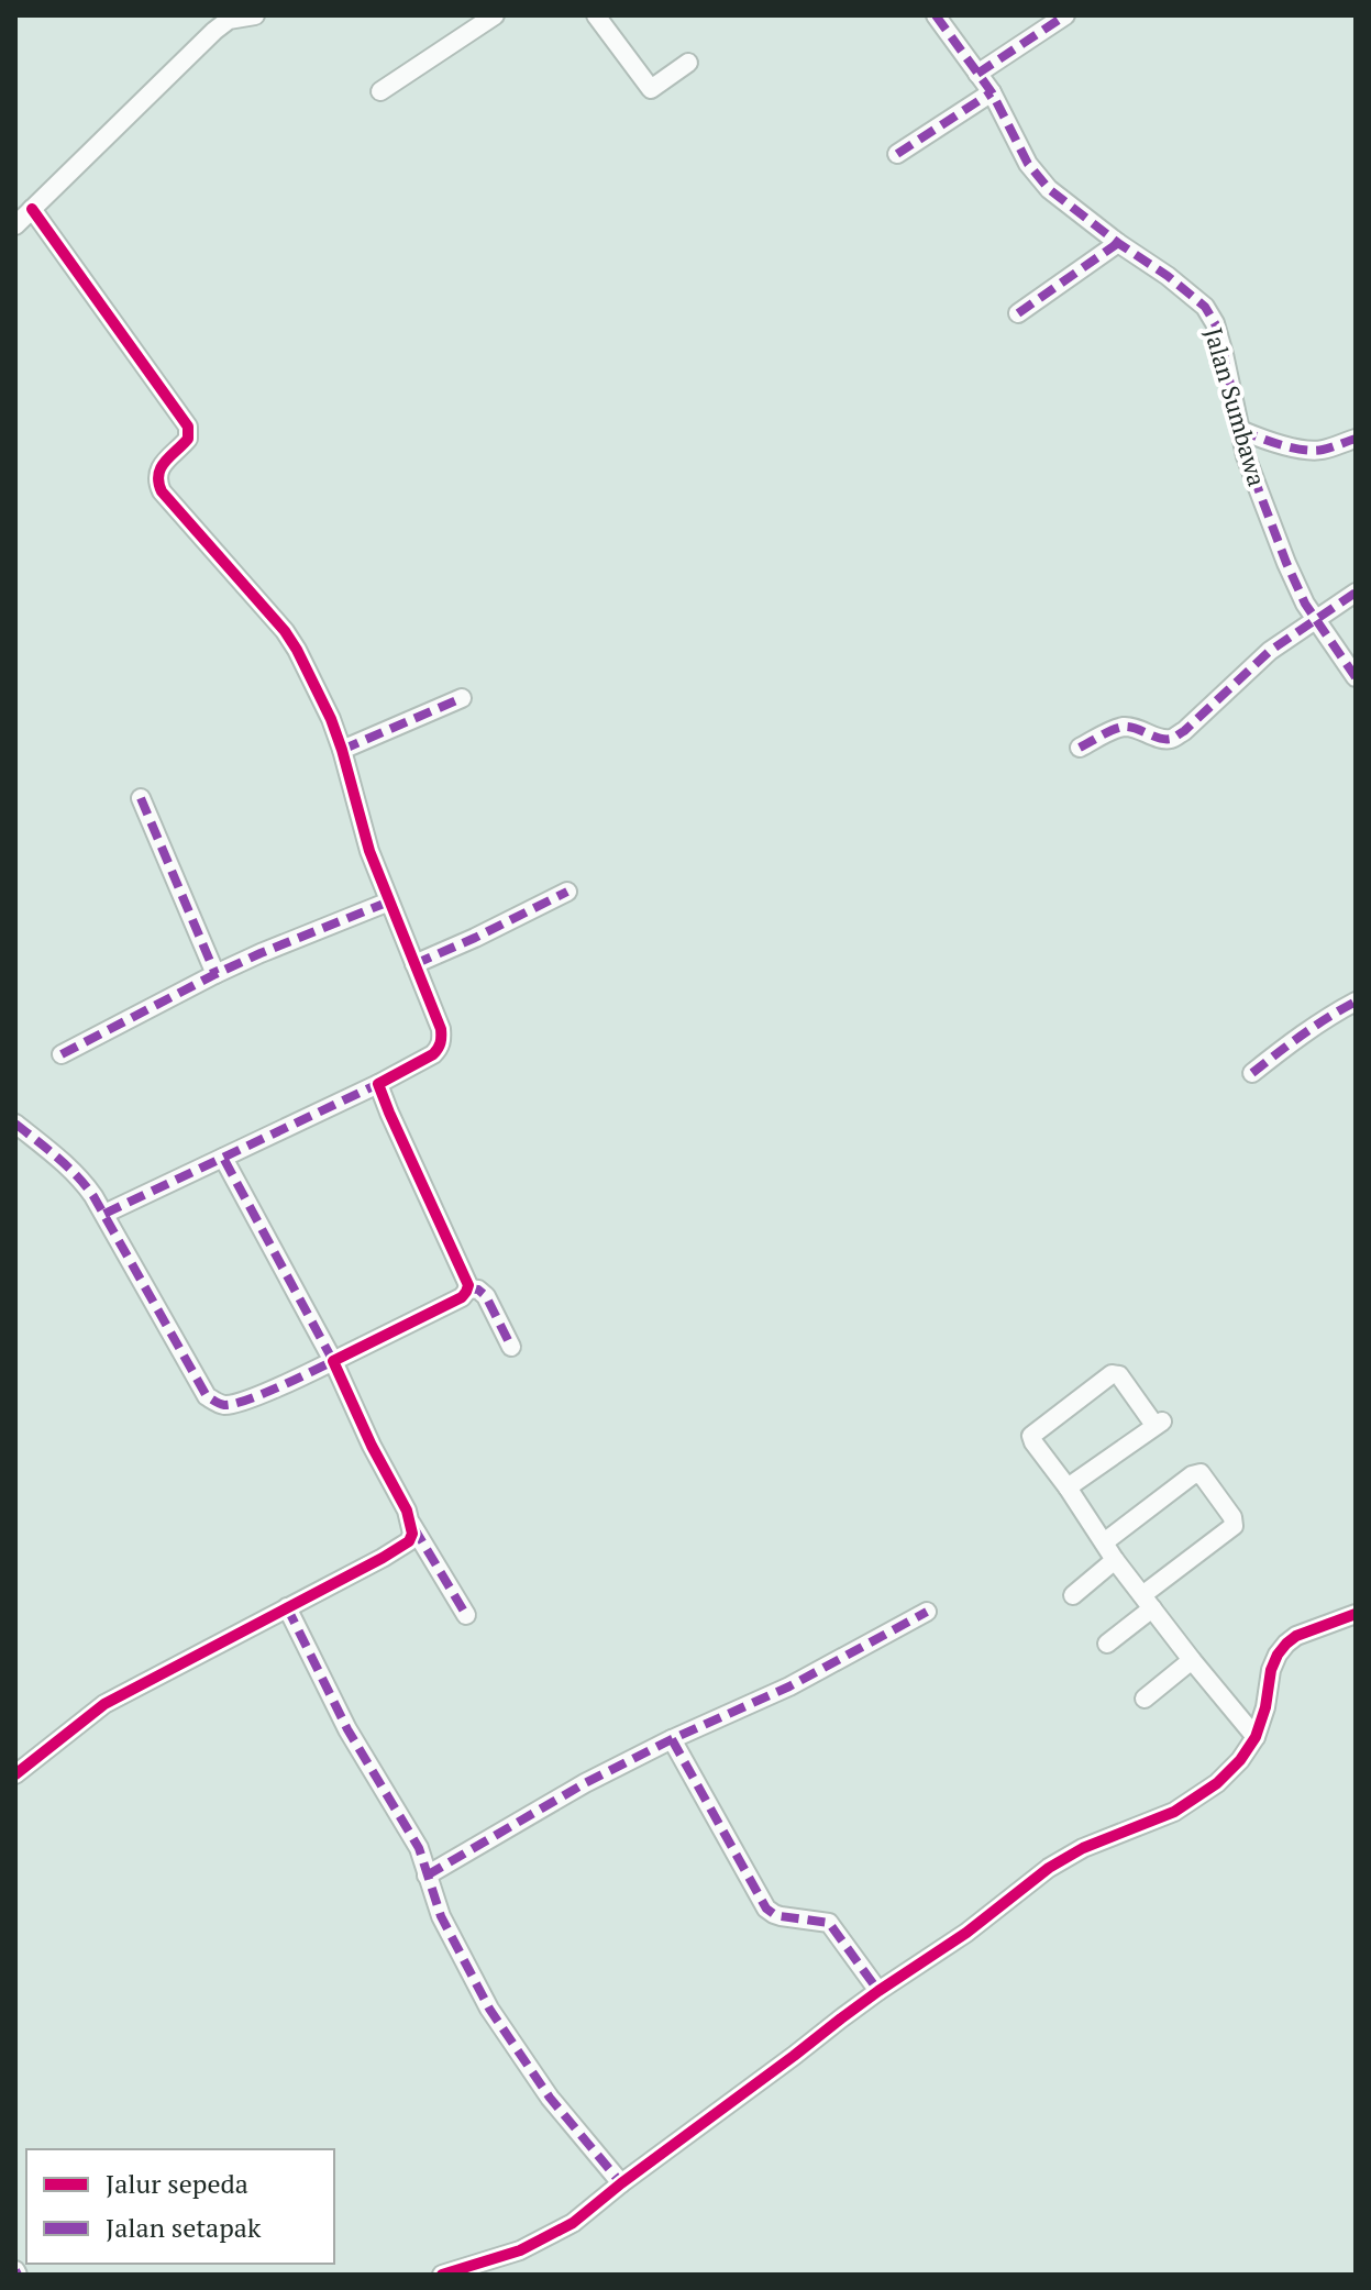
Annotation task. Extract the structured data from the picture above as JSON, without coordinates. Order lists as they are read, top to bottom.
{
  "streets": {
    "street": ["Jalan Sumbawa"]
  },
  "legend": ["Jalur sepeda", "Jalan setapak"]
}
